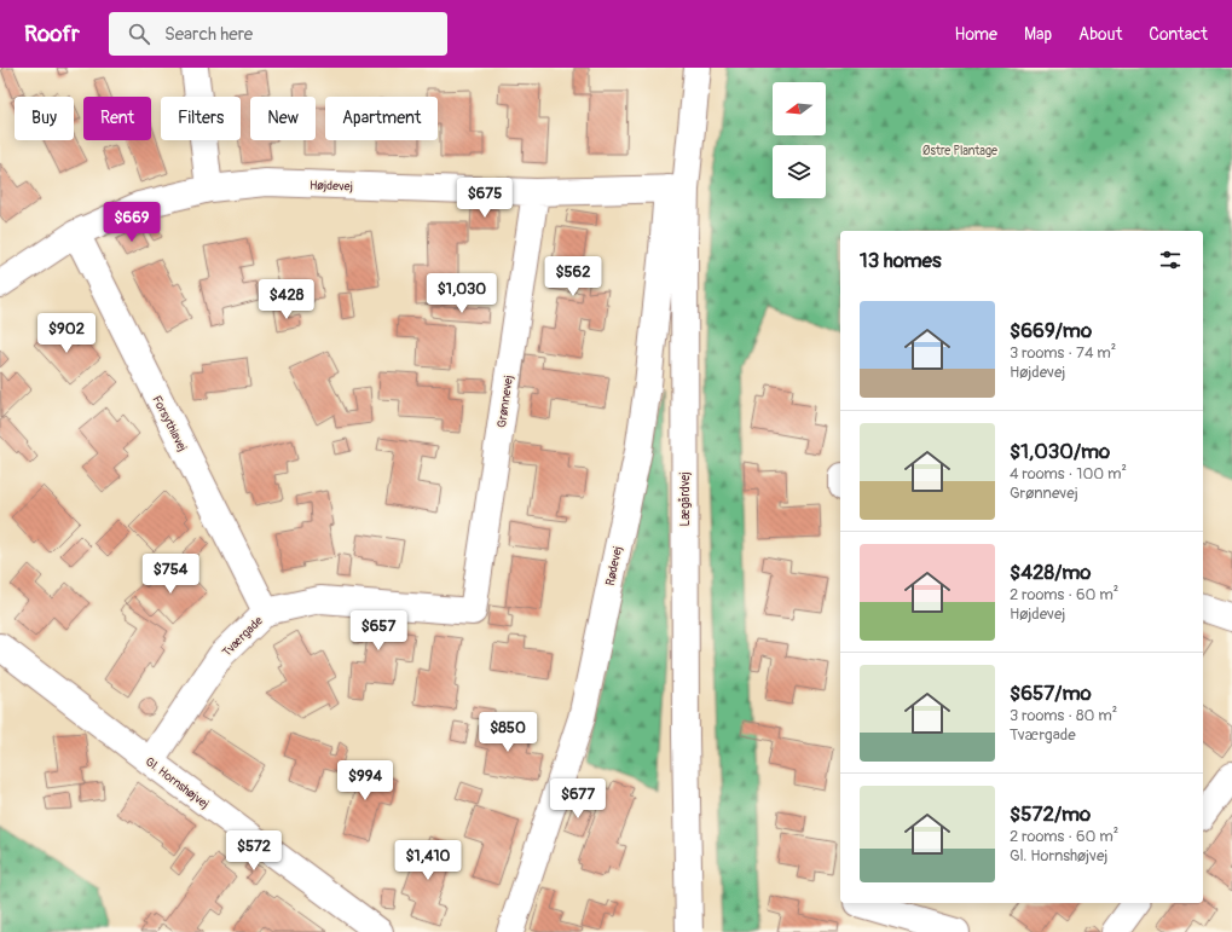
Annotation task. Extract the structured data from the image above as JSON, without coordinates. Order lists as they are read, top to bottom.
{
  "streets": {
    "street": [
      "Højdevej",
      "Grønnevej",
      "Forsythiavej",
      "Lægårdvej",
      "Rødevej",
      "Tværgade",
      "Gl. Hornshøjvej"
    ]
  },
  "crossings": [
    ["Højdevej", "Grønnevej"],
    ["Højdevej", "Forsythiavej"],
    ["Højdevej", "Lægårdvej"],
    ["Højdevej", "Rødevej"],
    ["Grønnevej", "Tværgade"],
    ["Forsythiavej", "Tværgade"],
    ["Lægårdvej", "Rødevej"],
    ["Tværgade", "Gl. Hornshøjvej"]
  ],
  "parks": ["Østre Plantage"],
  "north": "left",
  "page": {
    "header": "Roofr",
    "search": "Search here",
    "nav": [
      "Home",
      "Map",
      "About",
      "Contact"
    ],
    "chip": [
      "Buy",
      "Rent",
      "Filters",
      "New",
      "Apartment"
    ],
    "price": [
      "$675",
      "$669",
      "$562",
      "$1,030",
      "$428",
      "$902",
      "$754",
      "$657",
      "$850",
      "$994",
      "$677",
      "$572",
      "$1,410"
    ],
    "heading": "13 homes",
    "list": [
      {
        "name": "$669/mo",
        "note": "3 rooms · 74 m² · Højdevej"
      },
      {
        "name": "$1,030/mo",
        "note": "4 rooms · 100 m² · Grønnevej"
      },
      {
        "name": "$428/mo",
        "note": "2 rooms · 60 m² · Højdevej"
      },
      {
        "name": "$657/mo",
        "note": "3 rooms · 80 m² · Tværgade"
      },
      {
        "name": "$572/mo",
        "note": "2 rooms · 60 m² · Gl. Hornshøjvej"
      }
    ]
  }
}
